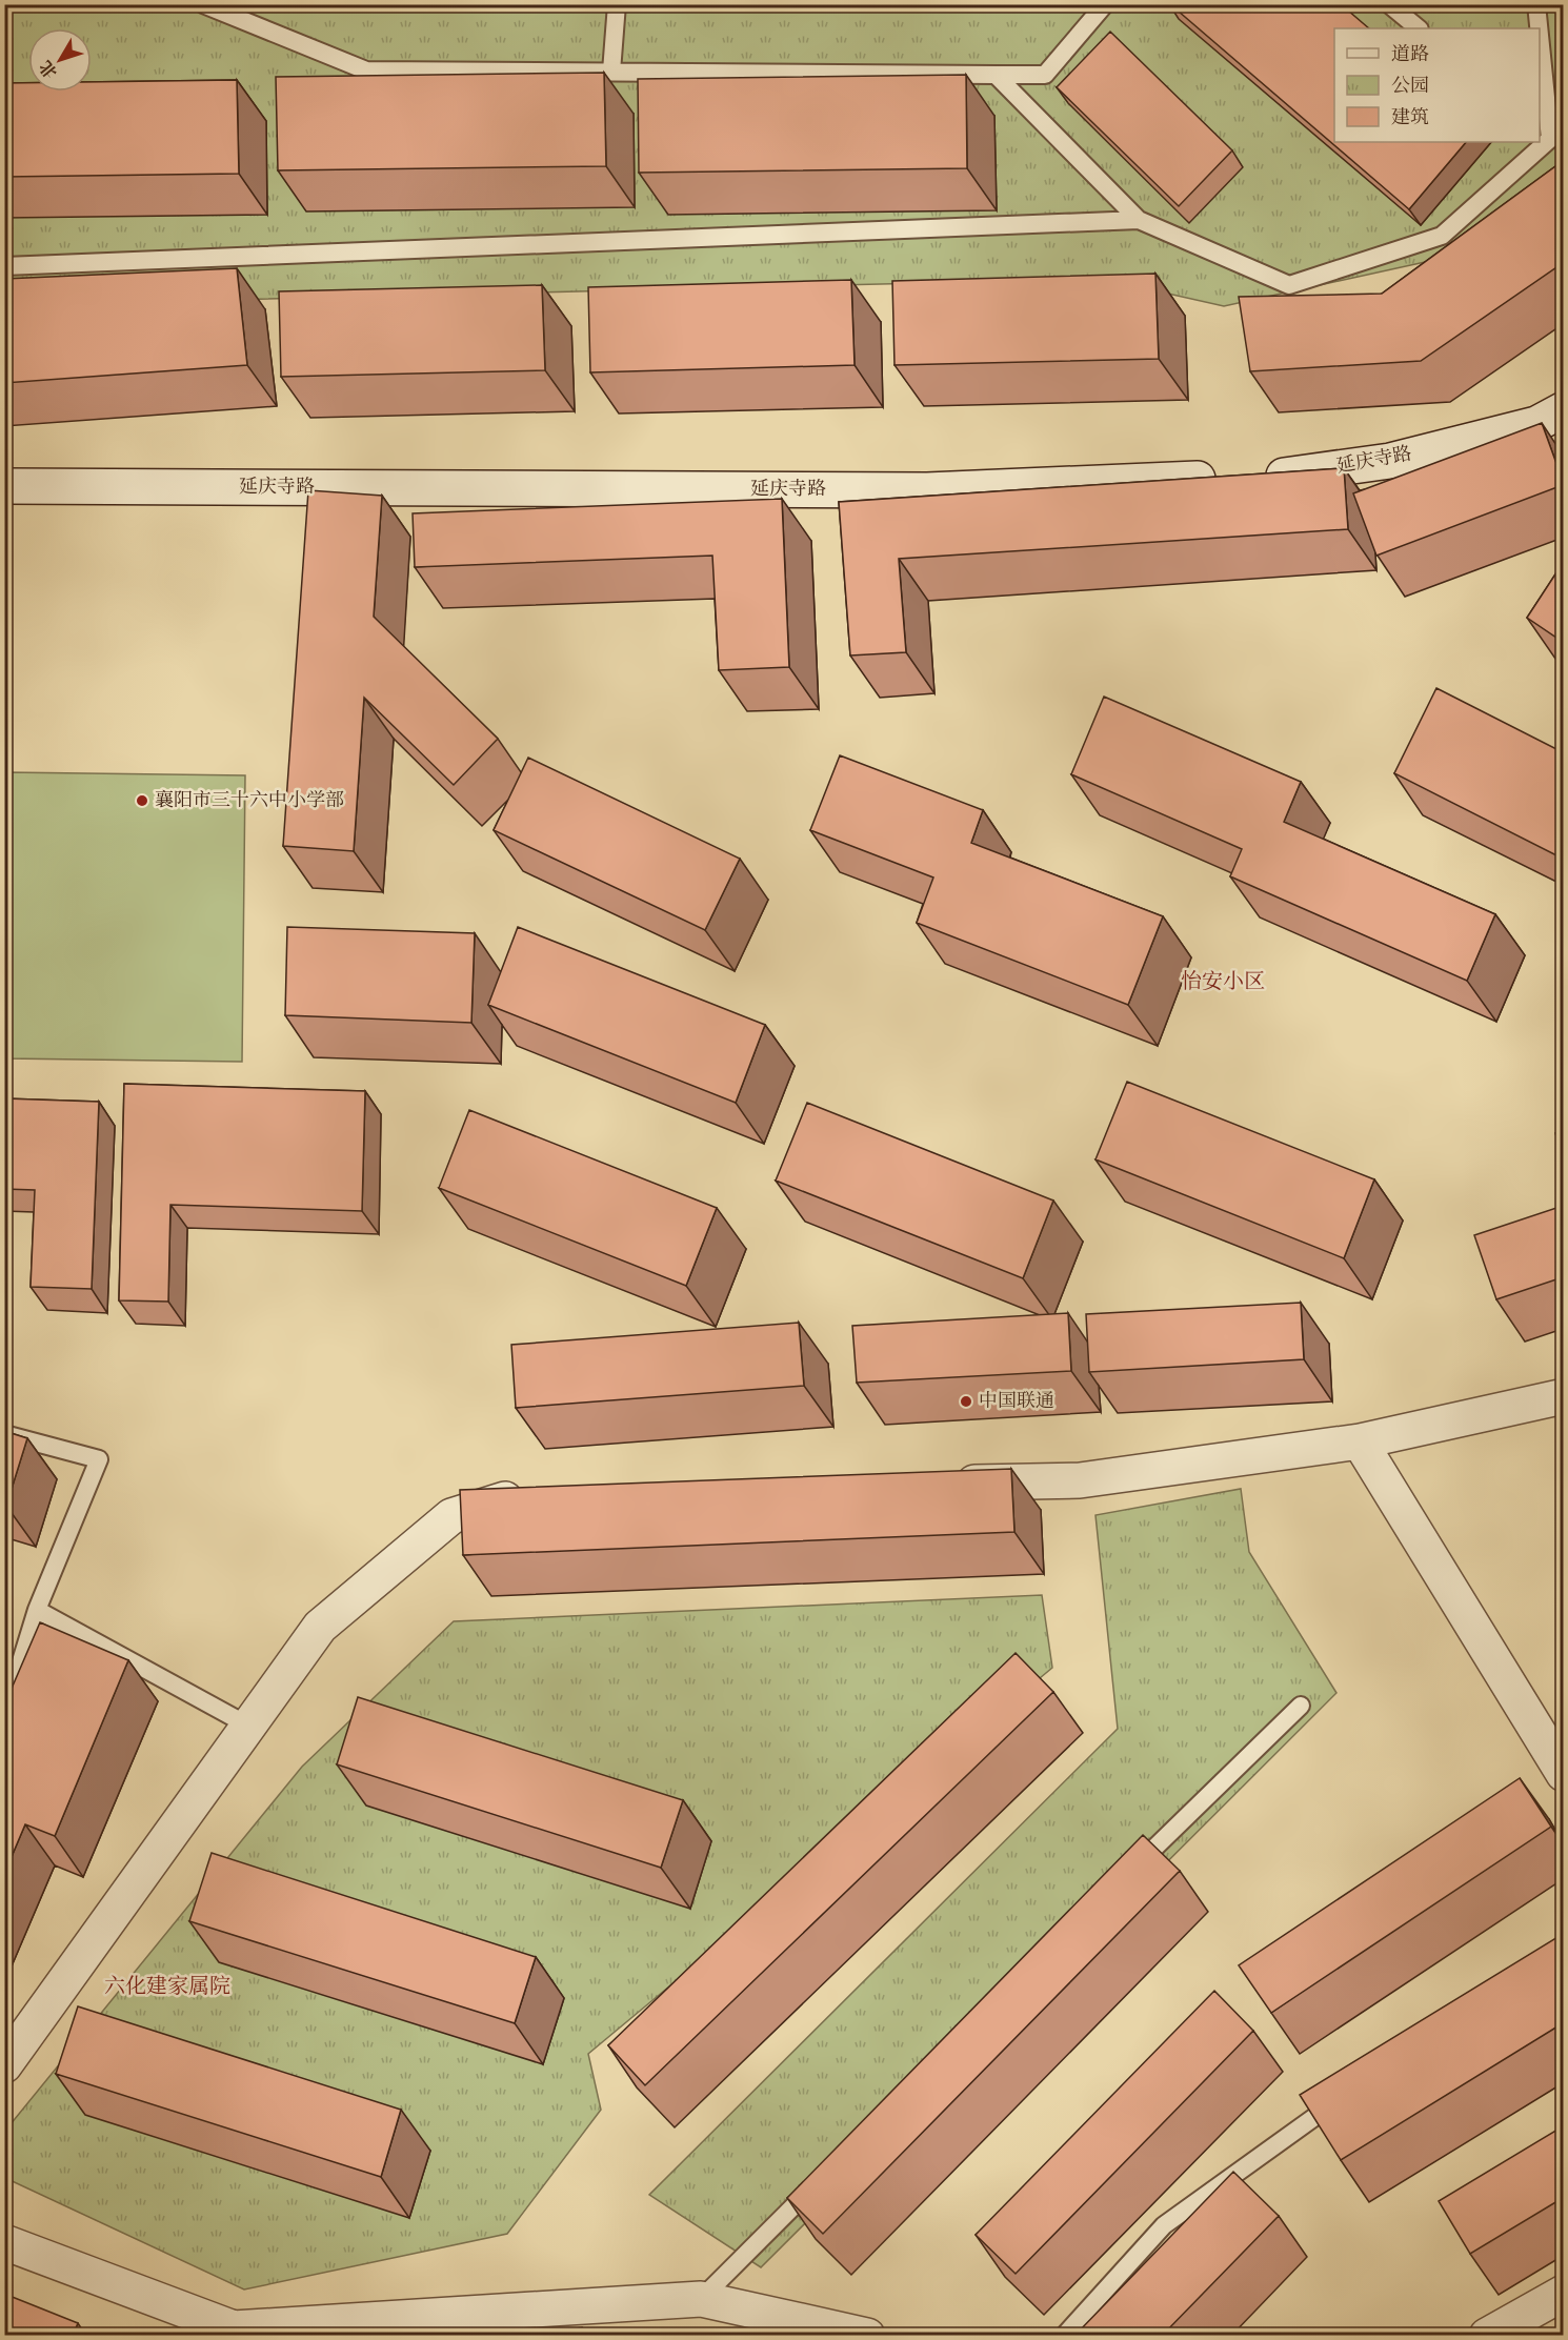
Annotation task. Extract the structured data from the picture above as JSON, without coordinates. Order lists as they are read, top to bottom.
{
  "streets": {
    "street": ["延庆寺路"]
  },
  "districts": ["怡安小区", "六化建家属院"],
  "places": ["襄阳市三十六中小学部", "中国联通"],
  "legend": ["道路", "公园", "建筑"],
  "north": "bottom left"
}
